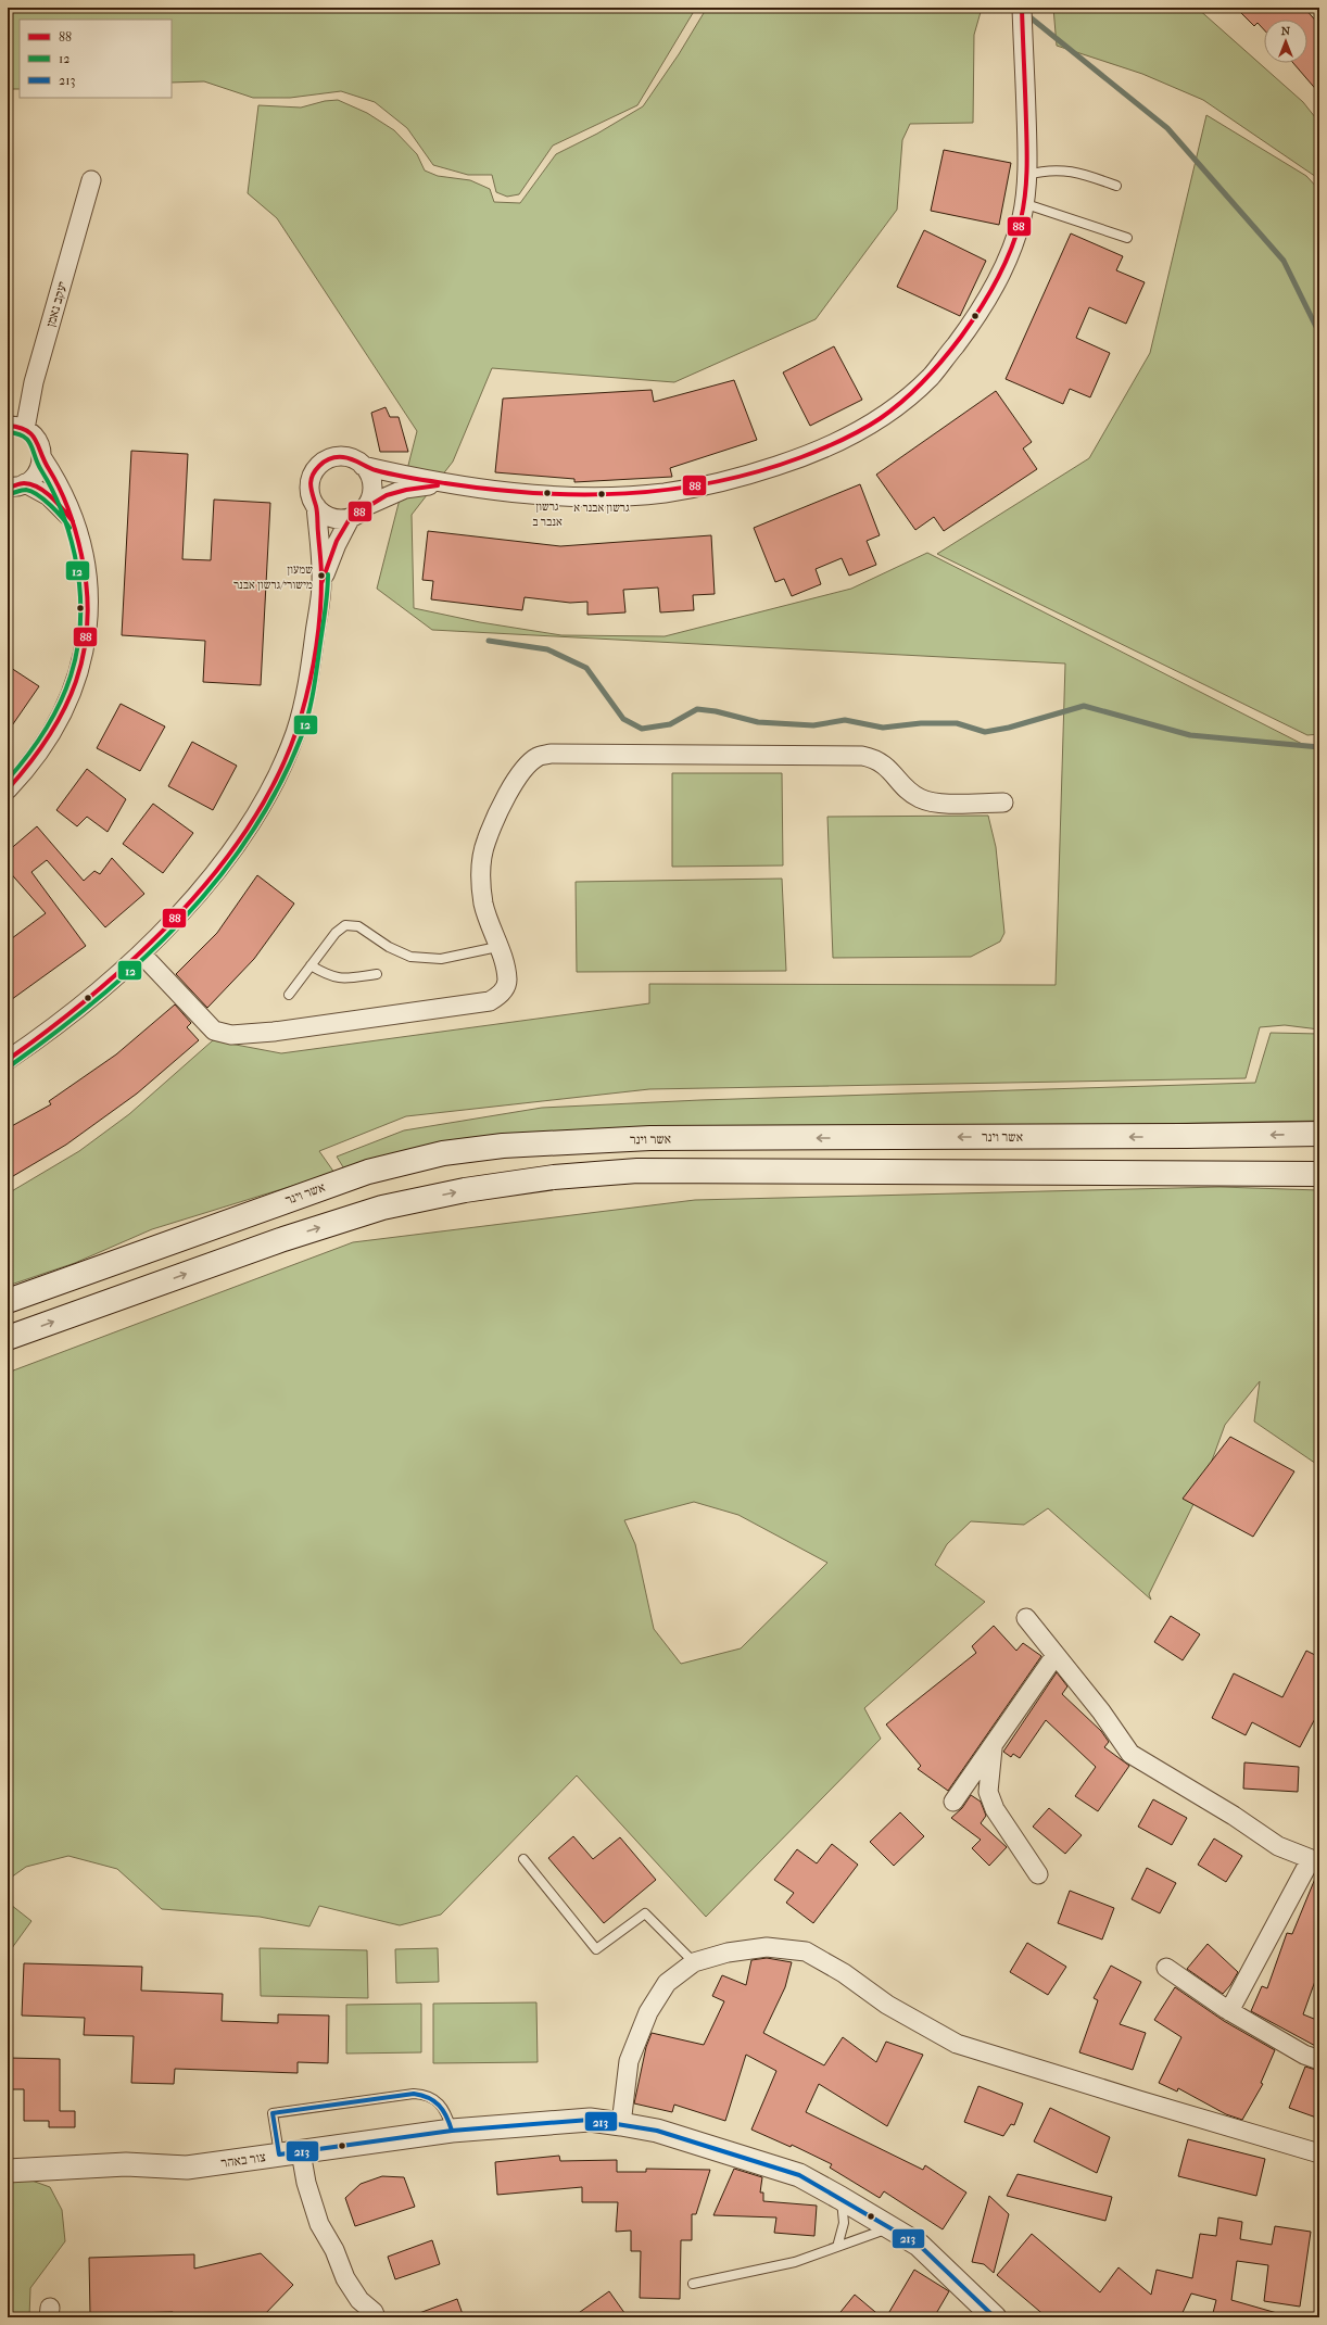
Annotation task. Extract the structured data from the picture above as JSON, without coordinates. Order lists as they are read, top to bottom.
{
  "streets": {
    "main road": ["אשר וינר"],
    "street": ["יעקב נאמן", "צור באהר"]
  },
  "places": ["גרשון אנבר ב", "גרשון אבנר א", "שמעון מישורי/גרשון אבנר"],
  "lines": ["transit line 88", "transit line 12", "transit line 213"],
  "legend": ["88", "12", "213"],
  "north": "top"
}
